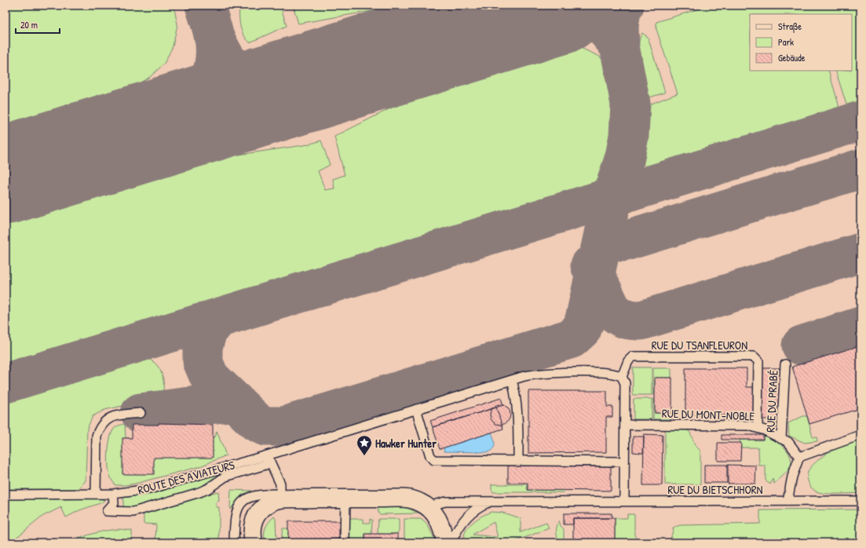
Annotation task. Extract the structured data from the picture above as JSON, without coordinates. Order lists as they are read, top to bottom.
{
  "streets": {
    "lane": [
      "RUE DU TSANFLEURON",
      "RUE DU PRABÉ",
      "RUE DU MONT-NOBLE",
      "ROUTE DES AVIATEURS",
      "RUE DU BIETSCHHORN"
    ]
  },
  "crossings": [
    ["RUE DU TSANFLEURON", "RUE DU MONT-NOBLE"],
    ["RUE DU TSANFLEURON", "ROUTE DES AVIATEURS"],
    ["RUE DU PRABÉ", "RUE DU MONT-NOBLE"]
  ],
  "places": {
    "place": ["Hawker Hunter"]
  },
  "legend": ["Straße", "Park", "Gebäude"],
  "scale_bar": "20 m"
}
